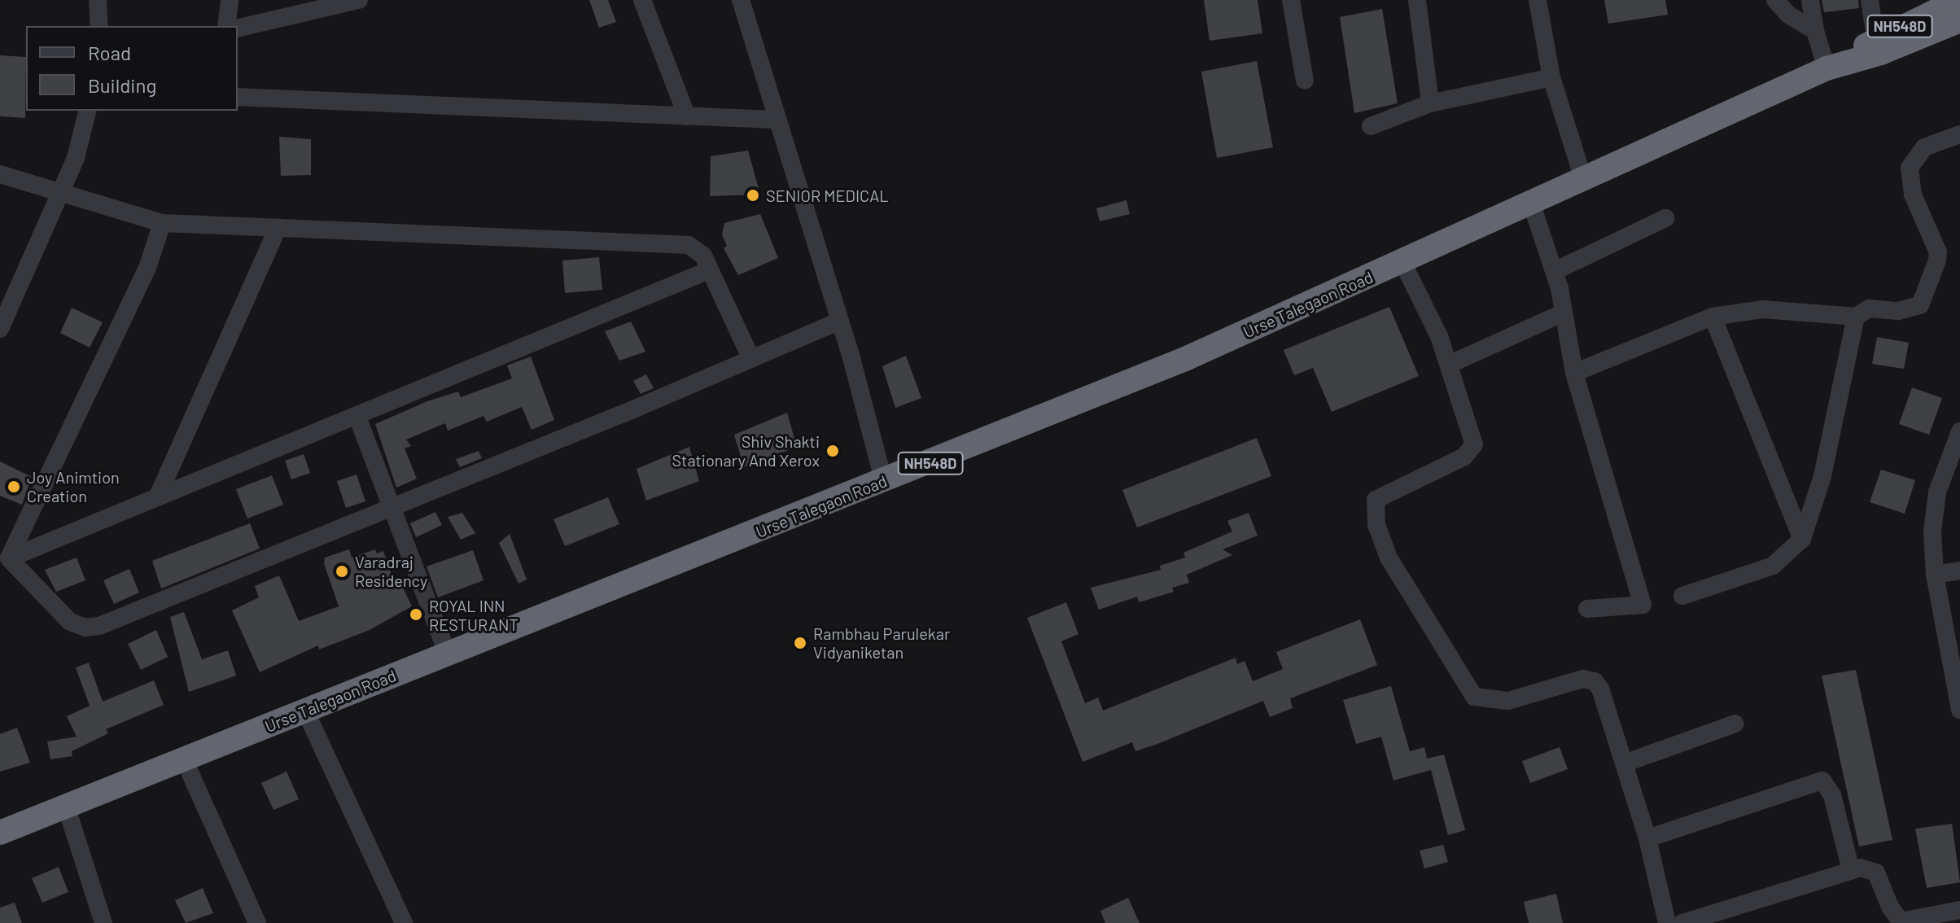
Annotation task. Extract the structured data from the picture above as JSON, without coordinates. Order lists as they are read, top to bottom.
{
  "streets": {
    "highway": ["NH548D", "Urse Talegaon Road"]
  },
  "places": [
    "SENIOR MEDICAL",
    "Shiv Shakti Stationary And Xerox",
    "Joy Animtion Creation",
    "Varadraj Residency",
    "ROYAL INN RESTURANT",
    "Rambhau Parulekar Vidyaniketan"
  ],
  "legend": ["Road", "Building"]
}
